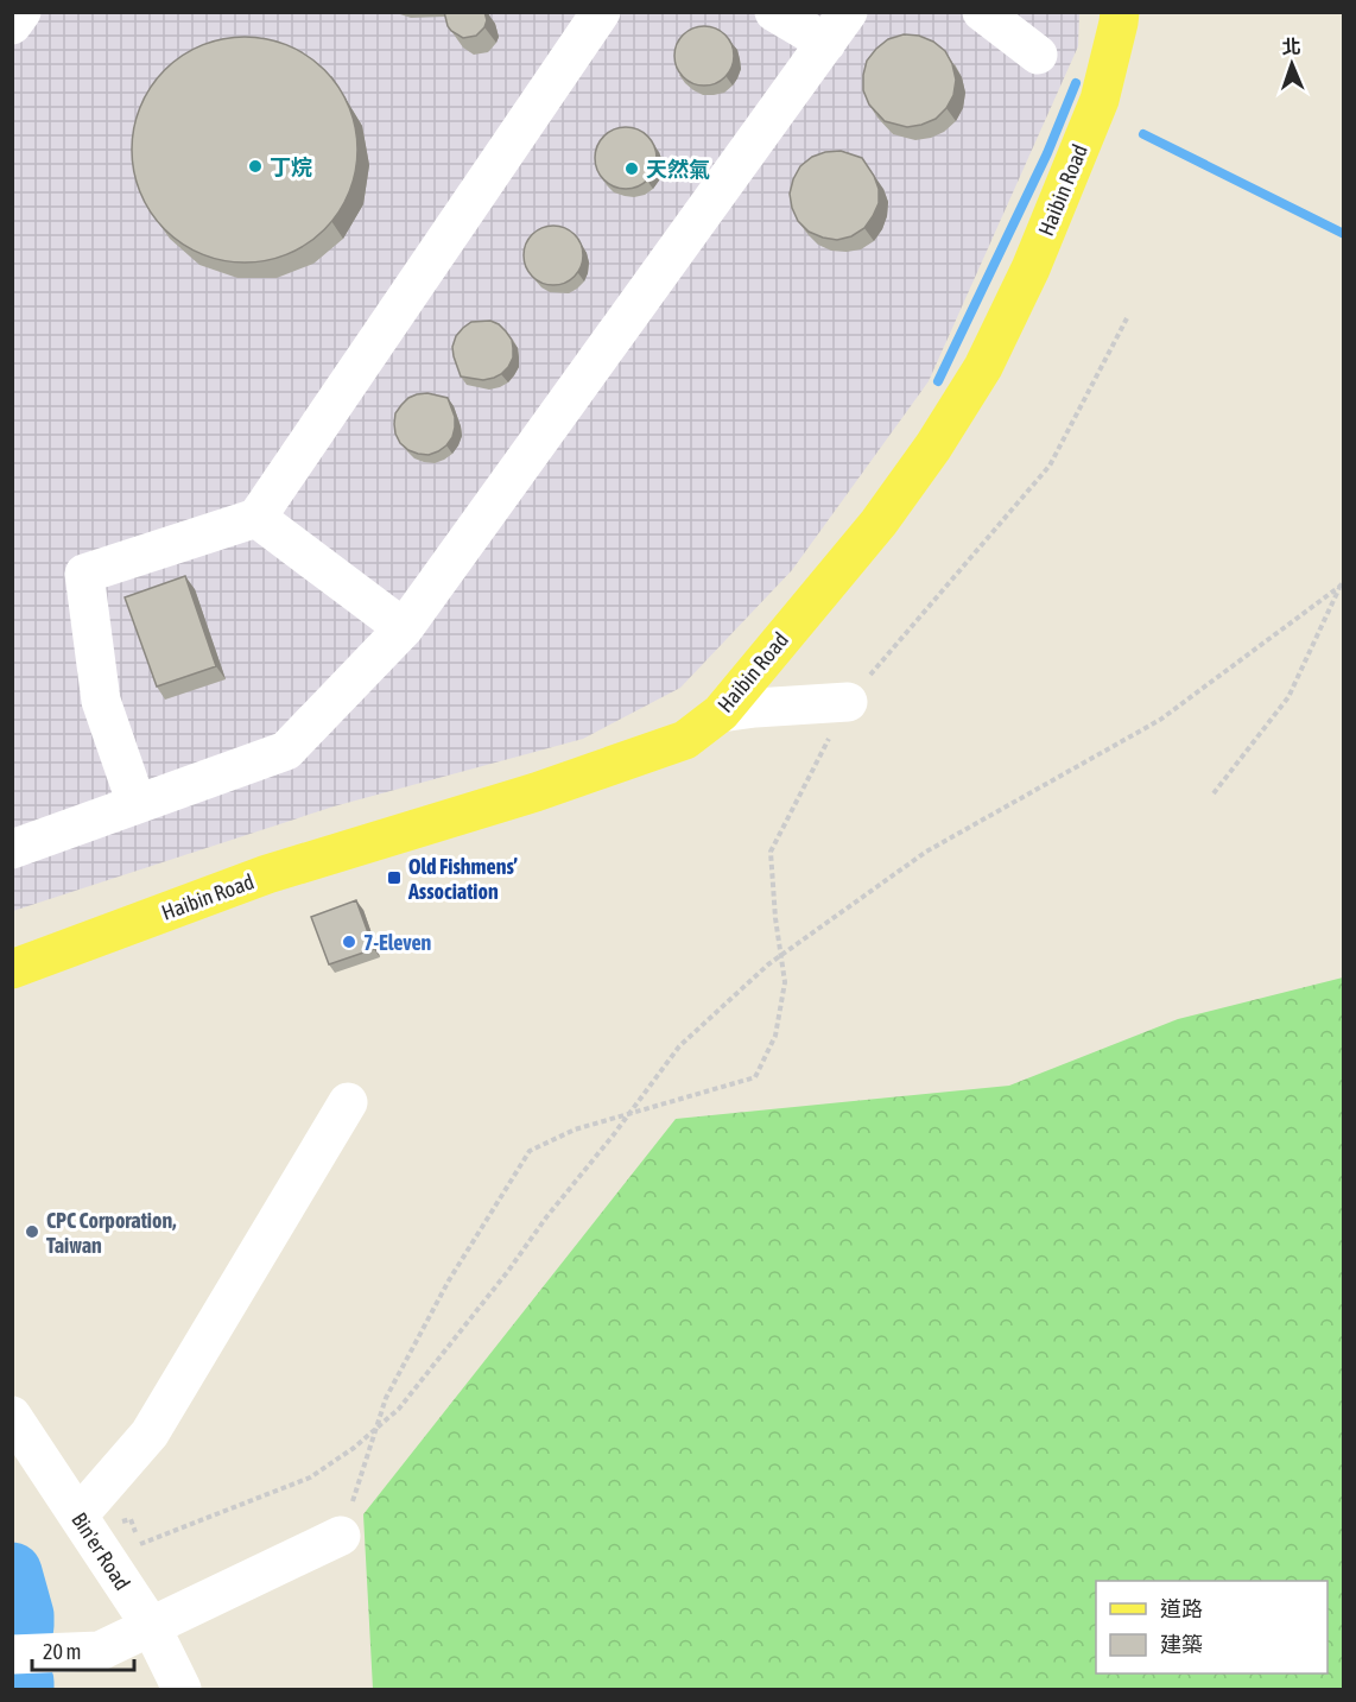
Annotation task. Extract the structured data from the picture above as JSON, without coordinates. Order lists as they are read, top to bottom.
{
  "streets": {
    "main road": ["Haibin Road"],
    "street": ["Bin'er Road"]
  },
  "places": {
    "other": [
      "丁烷",
      "天然氣",
      "7-Eleven",
      "CPC Corporation, Taiwan"
    ],
    "transit": ["Old Fishmens’ Association"]
  },
  "legend": ["道路", "建築"],
  "scale_bar": "20 m",
  "north": "top"
}
